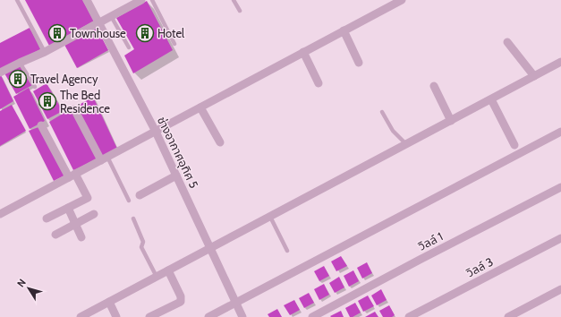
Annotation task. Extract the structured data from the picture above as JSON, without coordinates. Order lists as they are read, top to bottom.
{
  "streets": {
    "street": ["ช่างอากาศอุทิศ 5", "วิลล์ 1", "วิลล์ 3"]
  },
  "places": {
    "building": [
      "Townhouse",
      "Hotel",
      "Travel Agency",
      "The Bed Residence"
    ]
  },
  "north": "top left"
}
